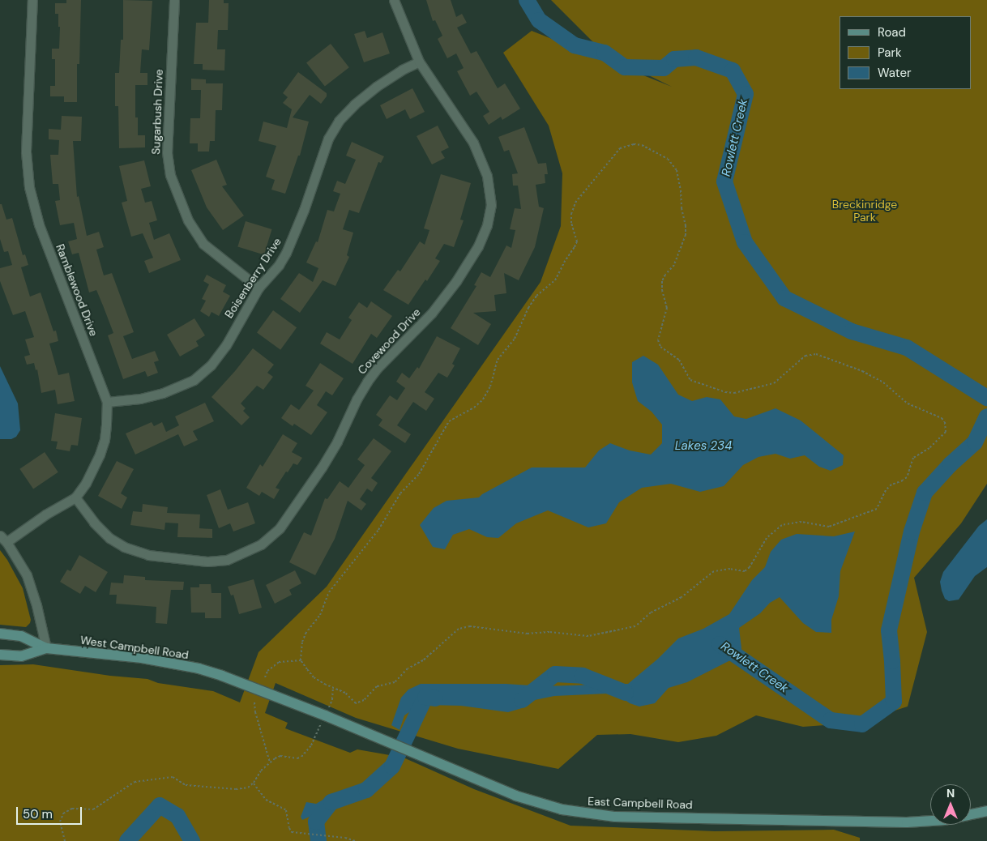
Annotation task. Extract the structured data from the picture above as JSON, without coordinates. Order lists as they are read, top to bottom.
{
  "streets": {
    "main road": ["West Campbell Road", "East Campbell Road"],
    "street": [
      "Sugarbush Drive",
      "Boisenberry Drive",
      "Ramblewood Drive",
      "Covewood Drive"
    ]
  },
  "crossings": [
    ["Sugarbush Drive", "Boisenberry Drive"],
    ["Boisenberry Drive", "Ramblewood Drive"],
    ["Boisenberry Drive", "Covewood Drive"],
    ["Ramblewood Drive", "Covewood Drive"],
    ["West Campbell Road", "East Campbell Road"]
  ],
  "water": ["Rowlett Creek", "Lakes 234"],
  "parks": ["Breckinridge Park"],
  "legend": ["Road", "Park", "Water"],
  "scale_bar": "50 m",
  "north": "top"
}
